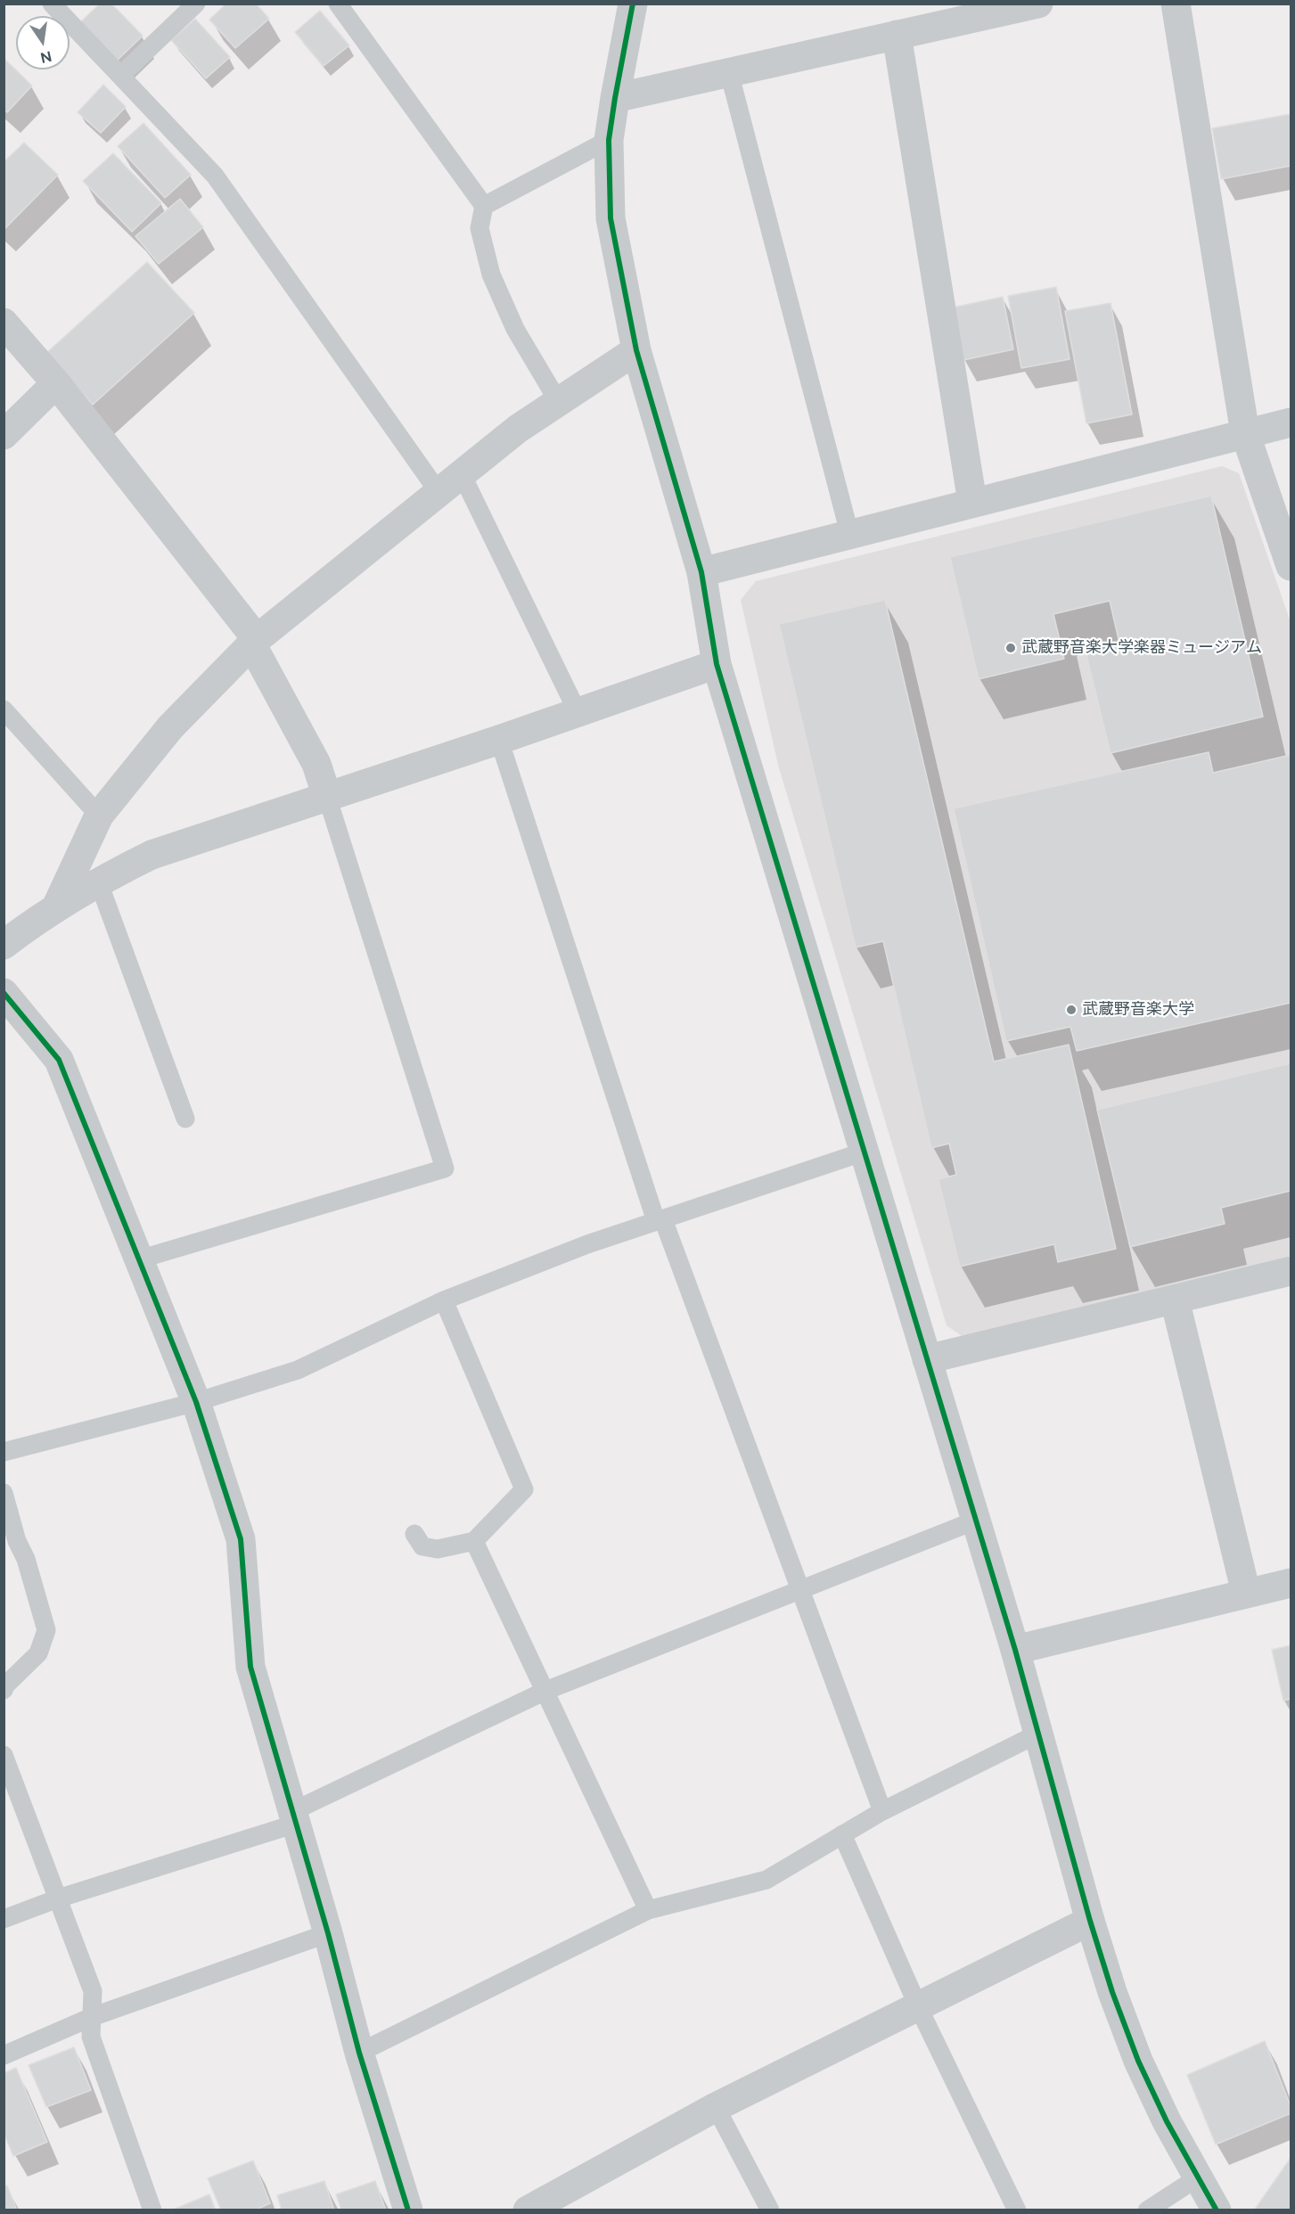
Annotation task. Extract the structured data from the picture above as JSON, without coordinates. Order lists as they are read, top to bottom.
{
  "places": ["武蔵野音楽大学楽器ミュージアム", "武蔵野音楽大学"],
  "north": "bottom"
}
